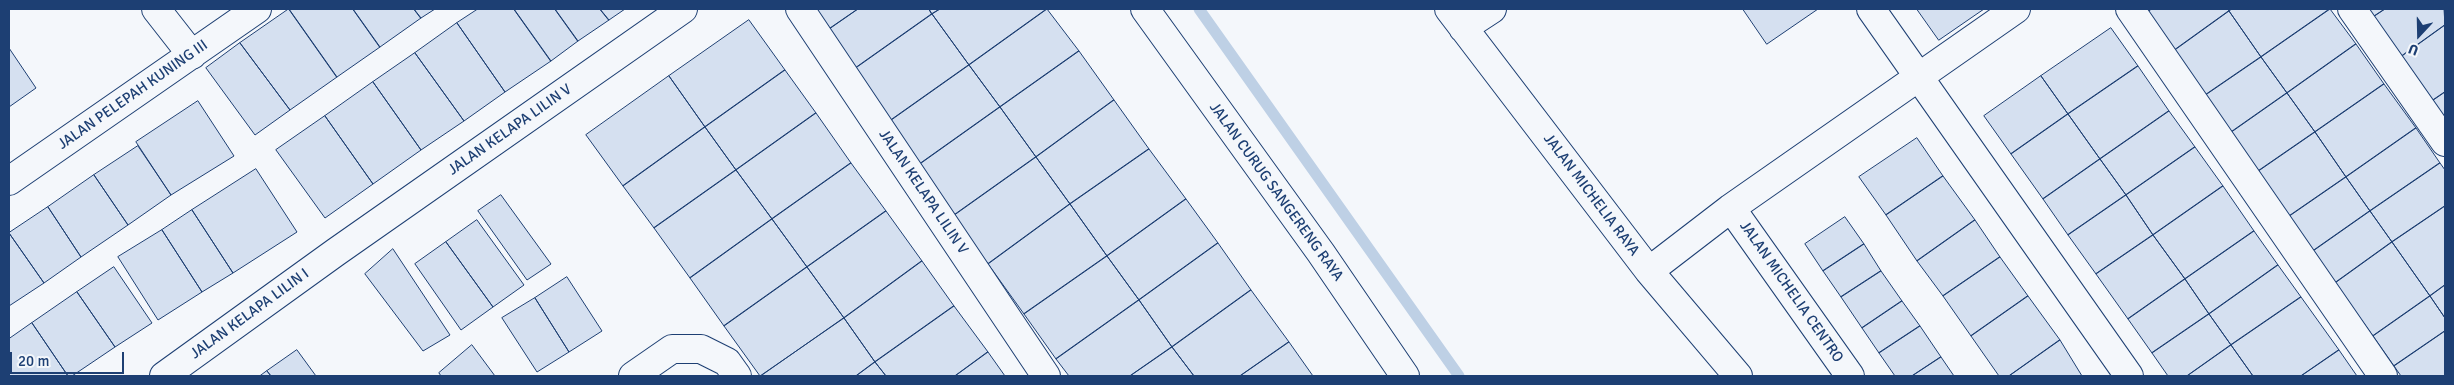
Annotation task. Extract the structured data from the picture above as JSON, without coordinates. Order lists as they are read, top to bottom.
{
  "streets": {
    "street": [
      "JALAN PELEPAH KUNING III",
      "JALAN KELAPA LILIN V",
      "JALAN CURUG SANGERENG RAYA",
      "JALAN MICHELIA RAYA",
      "JALAN MICHELIA CENTRO",
      "JALAN KELAPA LILIN I"
    ]
  },
  "crossings": [
    ["JALAN KELAPA LILIN V", "JALAN KELAPA LILIN I"]
  ],
  "scale_bar": "20 m",
  "north": "bottom"
}
